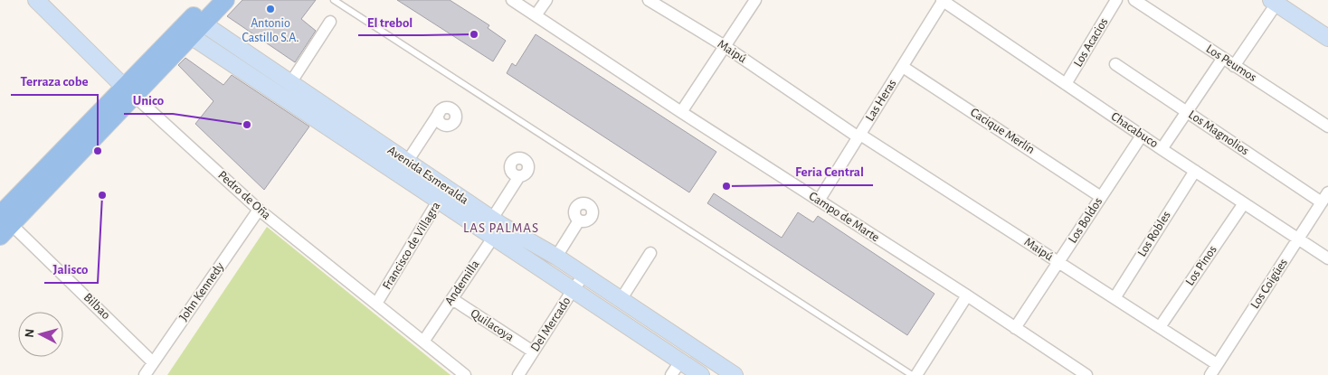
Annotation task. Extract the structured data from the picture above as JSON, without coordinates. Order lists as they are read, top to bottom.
{
  "streets": {
    "street": [
      "Los Acacios",
      "Maipú",
      "Los Peumos",
      "Las Heras",
      "Chacabuco",
      "Cacique Merlín",
      "Los Magnolios",
      "Avenida Esmeralda",
      "Pedro de Oña",
      "Campo de Marte",
      "Los Boldos",
      "Los Robles",
      "Francisco de Villagra",
      "Los Pinos",
      "Andemilla",
      "Los Coigües",
      "John Kennedy",
      "Bilbao",
      "Del Mercado",
      "Quilacoya"
    ]
  },
  "crossings": [
    ["Los Acacios", "Chacabuco"],
    ["Maipú", "Las Heras"],
    ["Maipú", "Los Boldos"],
    ["Maipú", "Los Robles"],
    ["Maipú", "Los Pinos"],
    ["Maipú", "Los Coigües"],
    ["Las Heras", "Chacabuco"],
    ["Las Heras", "Cacique Merlín"],
    ["Las Heras", "Campo de Marte"],
    ["Chacabuco", "Los Boldos"],
    ["Chacabuco", "Los Robles"],
    ["Chacabuco", "Los Pinos"],
    ["Chacabuco", "Los Coigües"],
    ["Cacique Merlín", "Los Boldos"],
    ["Los Magnolios", "Los Coigües"],
    ["Avenida Esmeralda", "Francisco de Villagra"],
    ["Avenida Esmeralda", "Andemilla"],
    ["Avenida Esmeralda", "Del Mercado"],
    ["Pedro de Oña", "Francisco de Villagra"],
    ["Pedro de Oña", "Andemilla"],
    ["Pedro de Oña", "John Kennedy"],
    ["Campo de Marte", "Los Boldos"],
    ["Andemilla", "Quilacoya"],
    ["John Kennedy", "Bilbao"],
    ["Del Mercado", "Quilacoya"]
  ],
  "districts": ["LAS PALMAS"],
  "places": [
    "Antonio Castillo S.A.",
    "El trebol",
    "Unico",
    "Terraza cobe",
    "Feria Central",
    "Jalisco"
  ],
  "north": "left"
}
